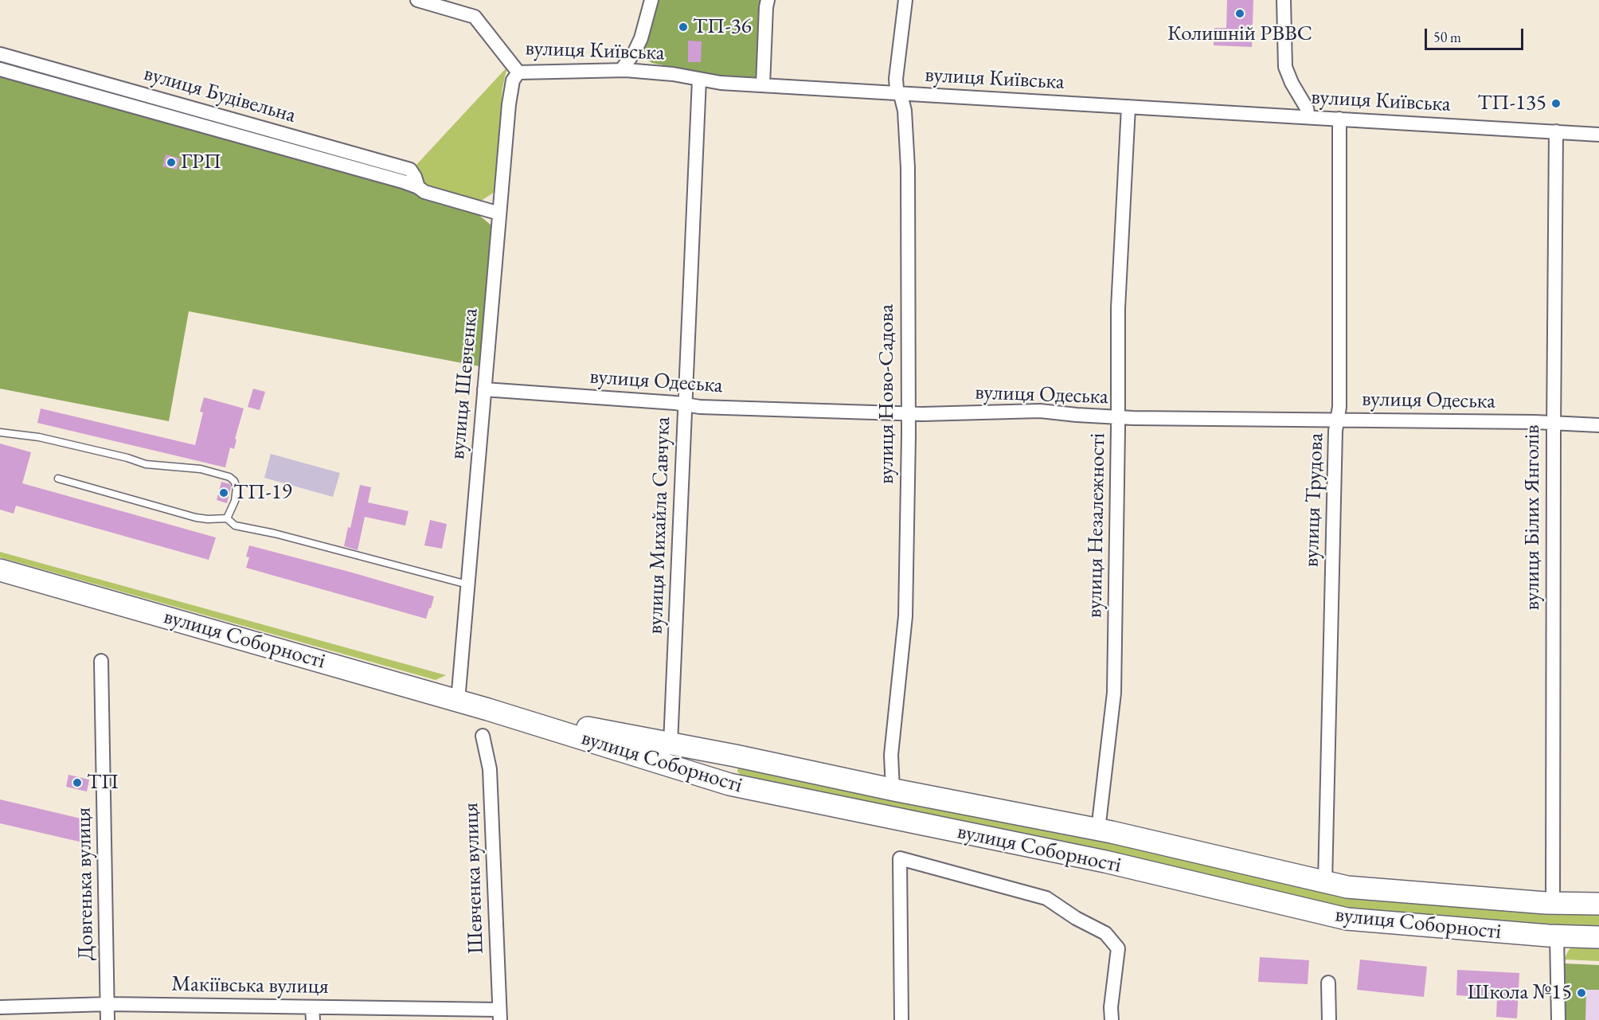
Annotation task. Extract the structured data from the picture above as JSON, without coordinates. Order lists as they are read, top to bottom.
{
  "streets": {
    "main road": ["вулиця Соборності"],
    "street": [
      "вулиця Київська",
      "вулиця Будівельна",
      "вулиця Одеська",
      "вулиця Шевченка",
      "вулиця Ново-Садова",
      "вулиця Трудова",
      "вулиця Білих Янголів",
      "вулиця Михайла Савчука",
      "вулиця Незалежності",
      "Шевченка вулиця",
      "Довгенька вулиця",
      "Макіївська вулиця"
    ]
  },
  "crossings": [
    ["вулиця Київська", "вулиця Шевченка"],
    ["вулиця Київська", "вулиця Ново-Садова"],
    ["вулиця Київська", "вулиця Трудова"],
    ["вулиця Київська", "вулиця Білих Янголів"],
    ["вулиця Київська", "вулиця Михайла Савчука"],
    ["вулиця Київська", "вулиця Незалежності"],
    ["вулиця Будівельна", "вулиця Шевченка"],
    ["вулиця Одеська", "вулиця Шевченка"],
    ["вулиця Одеська", "вулиця Ново-Садова"],
    ["вулиця Одеська", "вулиця Трудова"],
    ["вулиця Одеська", "вулиця Білих Янголів"],
    ["вулиця Одеська", "вулиця Михайла Савчука"],
    ["вулиця Одеська", "вулиця Незалежності"],
    ["вулиця Шевченка", "вулиця Соборності"],
    ["вулиця Ново-Садова", "вулиця Соборності"],
    ["вулиця Трудова", "вулиця Соборності"],
    ["вулиця Білих Янголів", "вулиця Соборності"],
    ["вулиця Михайла Савчука", "вулиця Соборності"],
    ["вулиця Незалежності", "вулиця Соборності"],
    ["Шевченка вулиця", "Макіївська вулиця"],
    ["Довгенька вулиця", "Макіївська вулиця"]
  ],
  "places": [
    "Колишній РВВС",
    "ТП-36",
    "ТП-135",
    "ГРП",
    "ТП-19",
    "ТП",
    "Школа №15"
  ],
  "scale_bar": "50 m"
}
